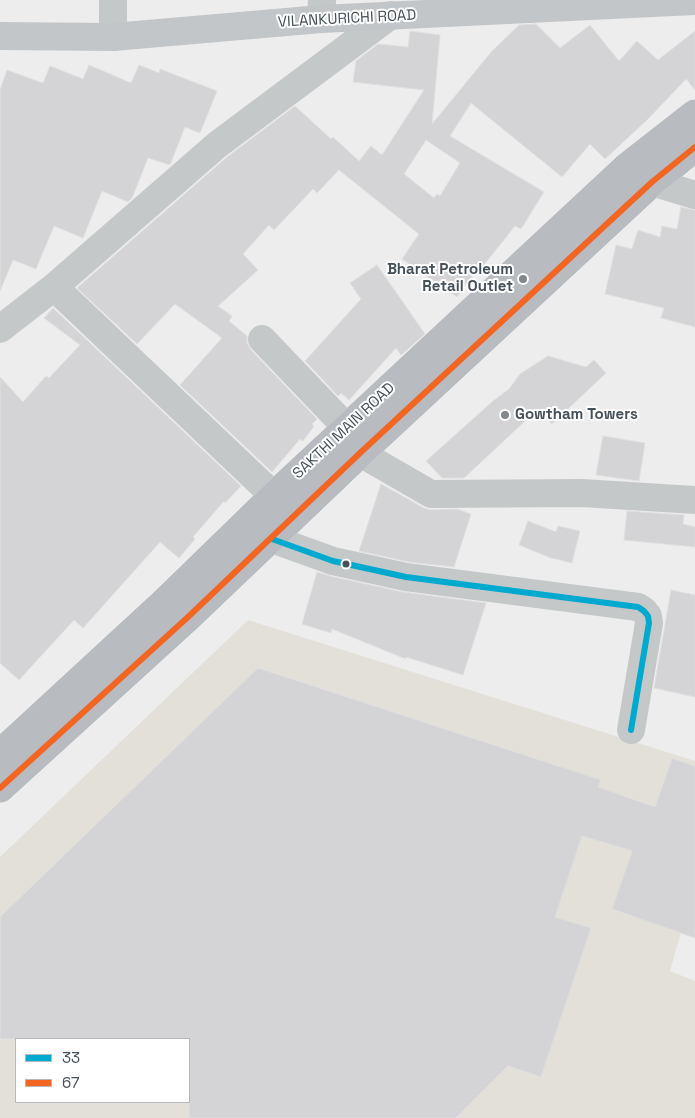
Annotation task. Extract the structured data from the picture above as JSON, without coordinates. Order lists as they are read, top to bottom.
{
  "streets": {
    "highway": ["SAKTHI MAIN ROAD"],
    "main road": ["VILANKURICHI ROAD"]
  },
  "places": ["Bharat Petroleum Retail Outlet", "Gowtham Towers"],
  "lines": ["transit line 67", "transit line 33"],
  "legend": ["33", "67"]
}
